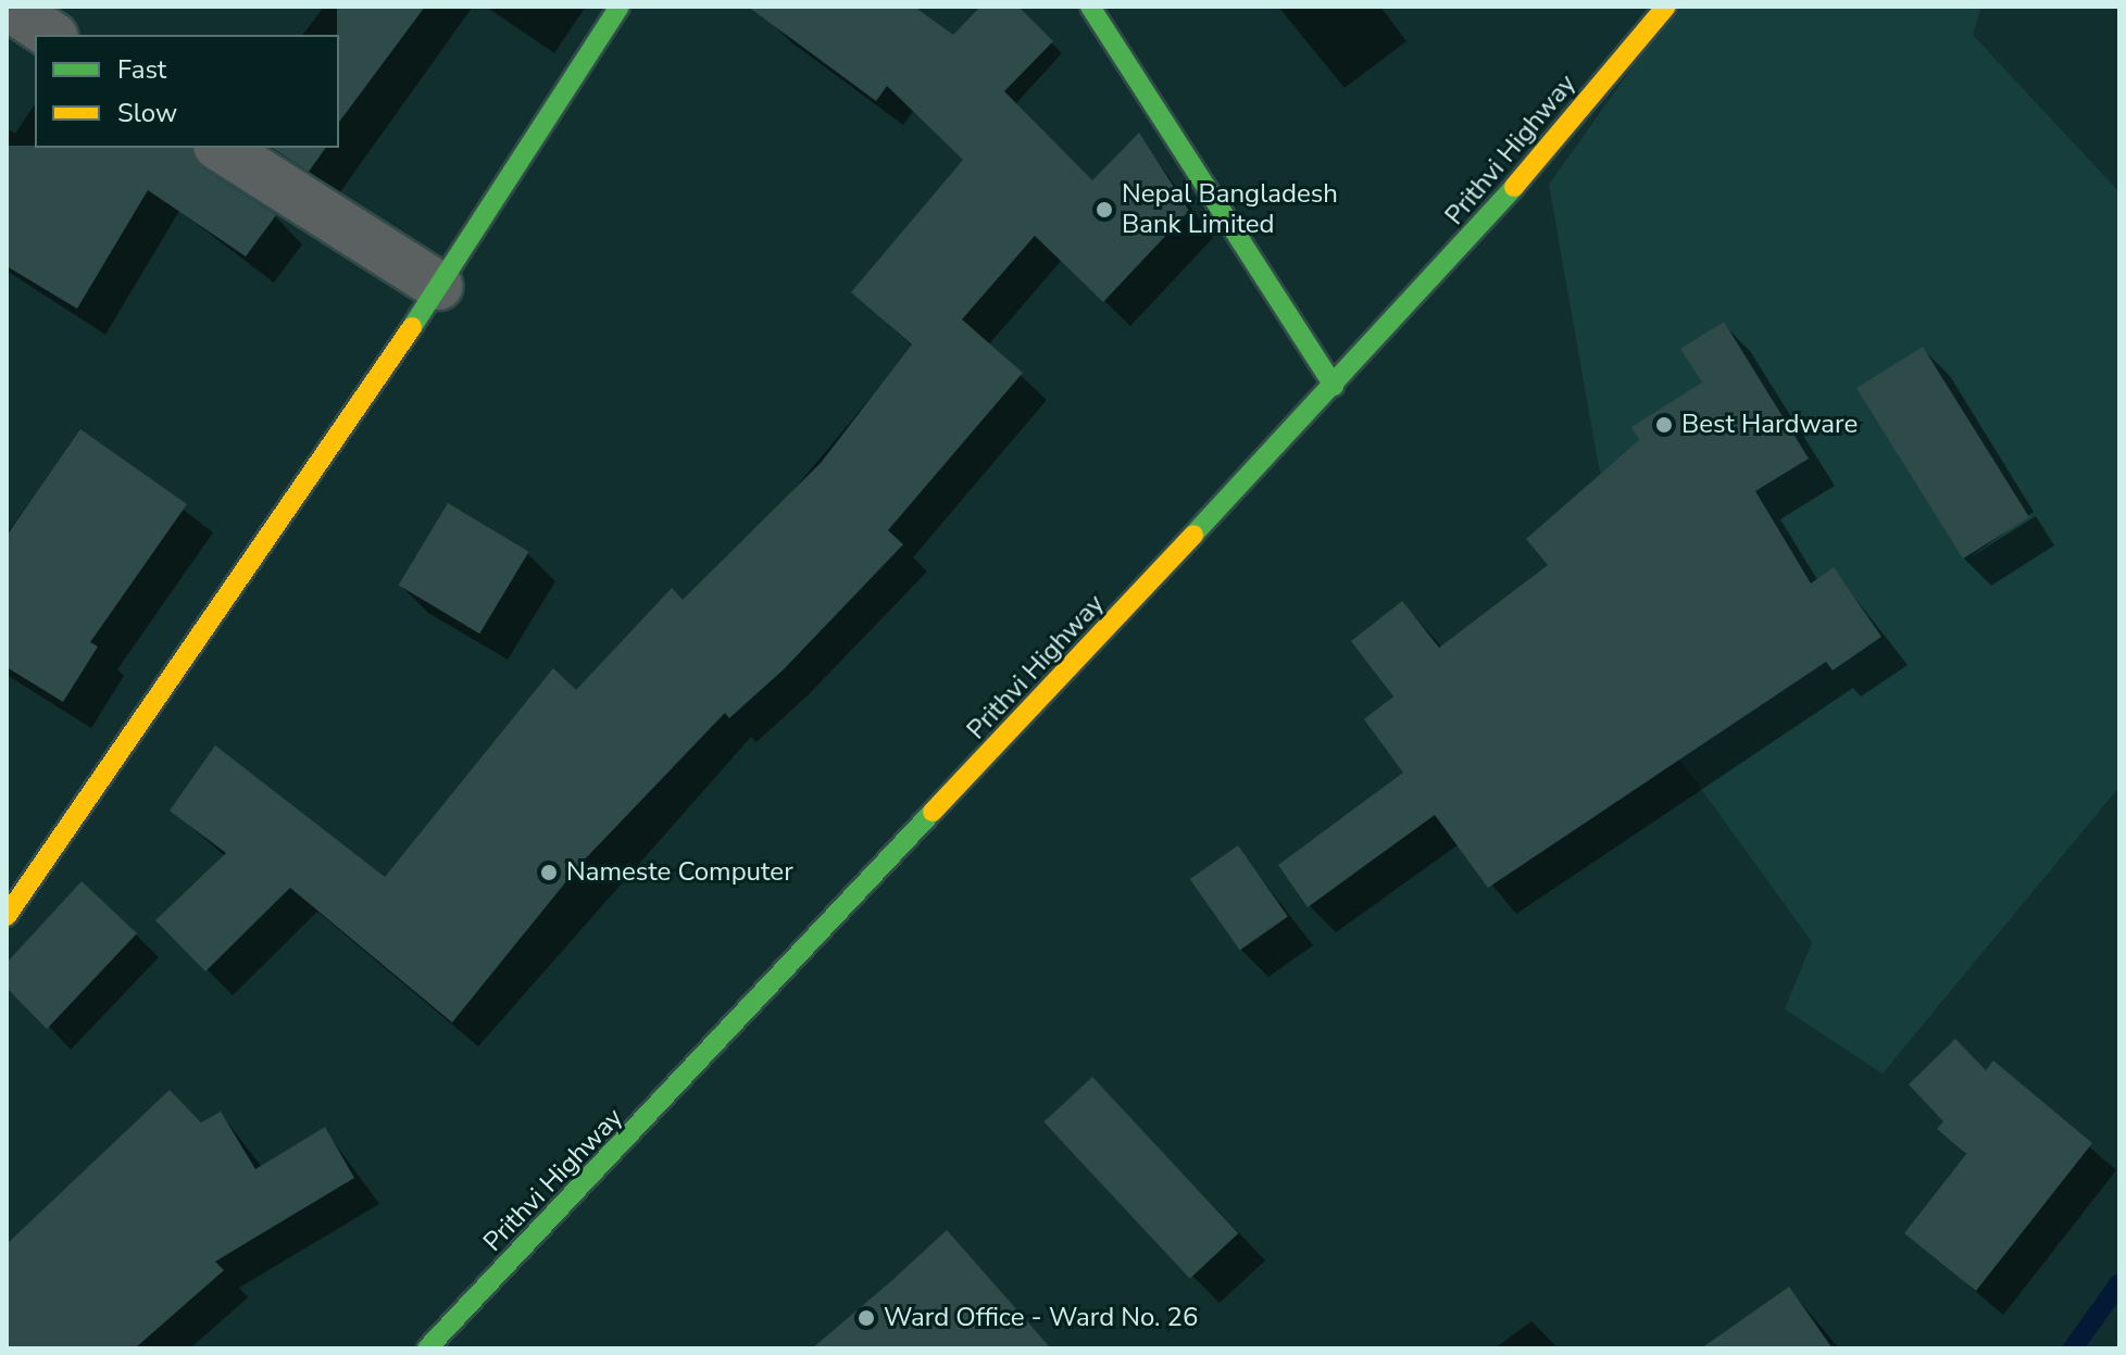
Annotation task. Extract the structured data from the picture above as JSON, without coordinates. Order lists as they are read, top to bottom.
{
  "streets": {
    "main road": ["Prithvi Highway"]
  },
  "places": [
    "Nepal Bangladesh Bank Limited",
    "Best Hardware",
    "Nameste Computer",
    "Ward Office - Ward No. 26"
  ],
  "legend": ["Fast", "Slow"]
}
